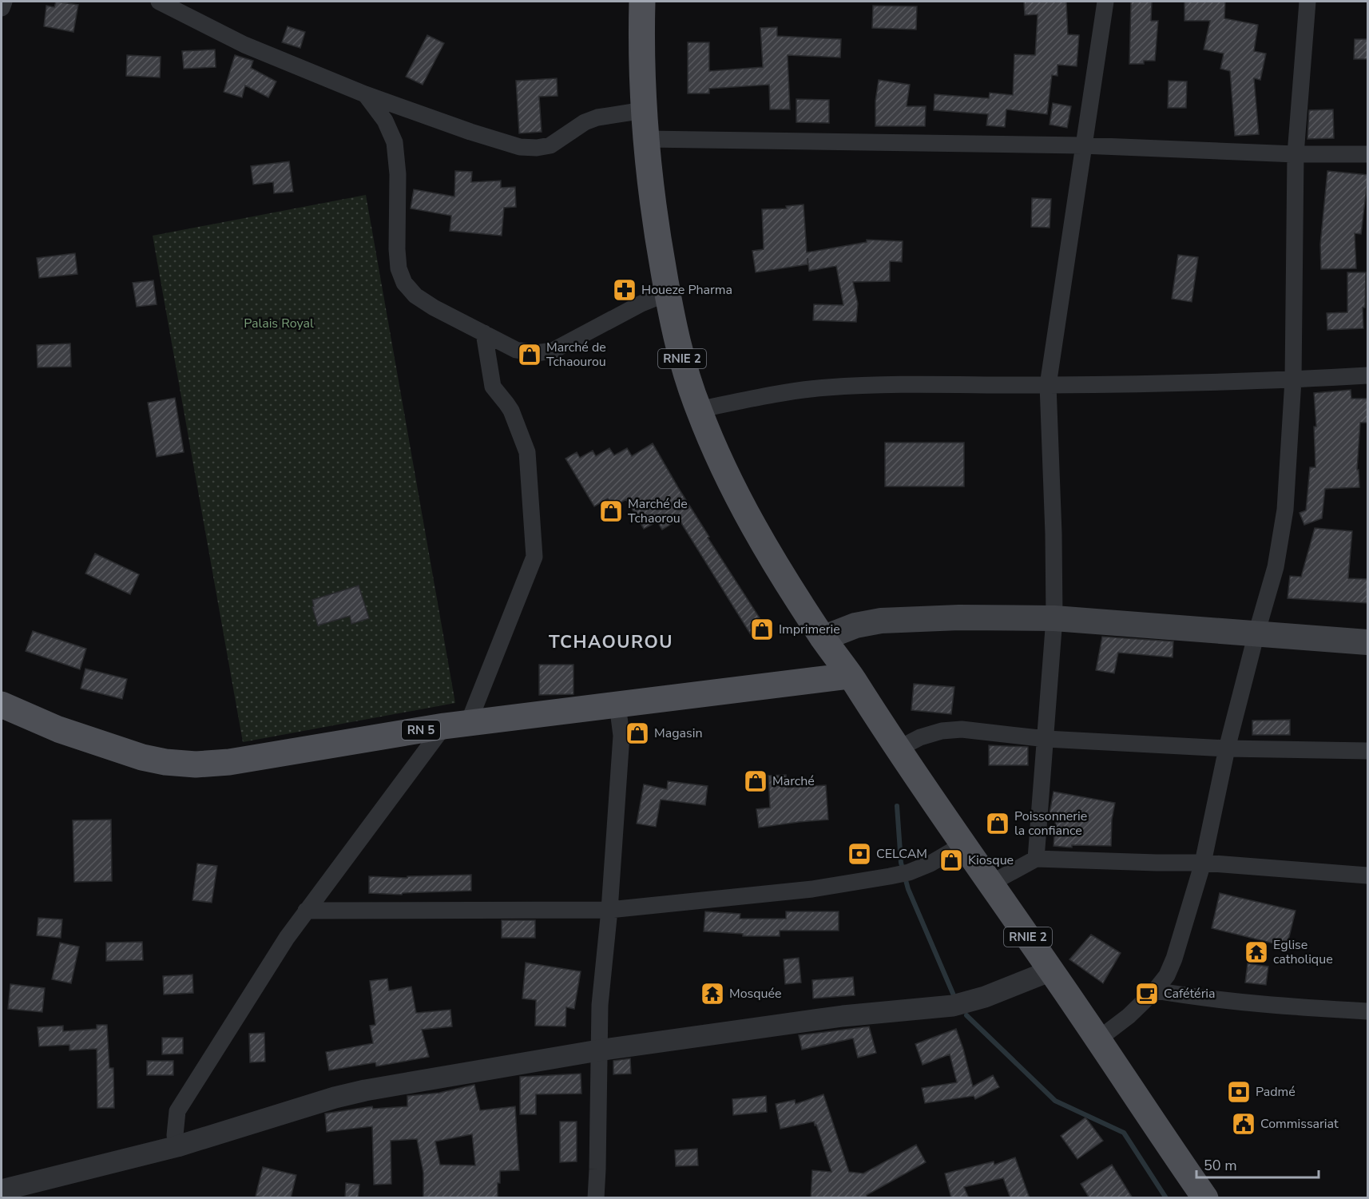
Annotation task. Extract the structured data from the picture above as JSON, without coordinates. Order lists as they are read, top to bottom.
{
  "streets": {
    "main road": ["RNIE 2", "RN 5"]
  },
  "crossings": [
    ["RNIE 2", "RN 5"]
  ],
  "districts": ["TCHAOUROU"],
  "parks": ["Palais Royal"],
  "places": {
    "pharmacy": ["Houeze Pharma"],
    "shop": [
      "Marché de Tchaourou",
      "Marché de Tchaorou",
      "Imprimerie",
      "Magasin",
      "Marché",
      "Poissonnerie la confiance",
      "Kiosque"
    ],
    "bank": ["CELCAM", "Padmé"],
    "temple": ["Eglise catholique", "Mosquée"],
    "cafe": ["Cafétéria"],
    "public building": ["Commissariat"]
  },
  "scale_bar": "50 m"
}
